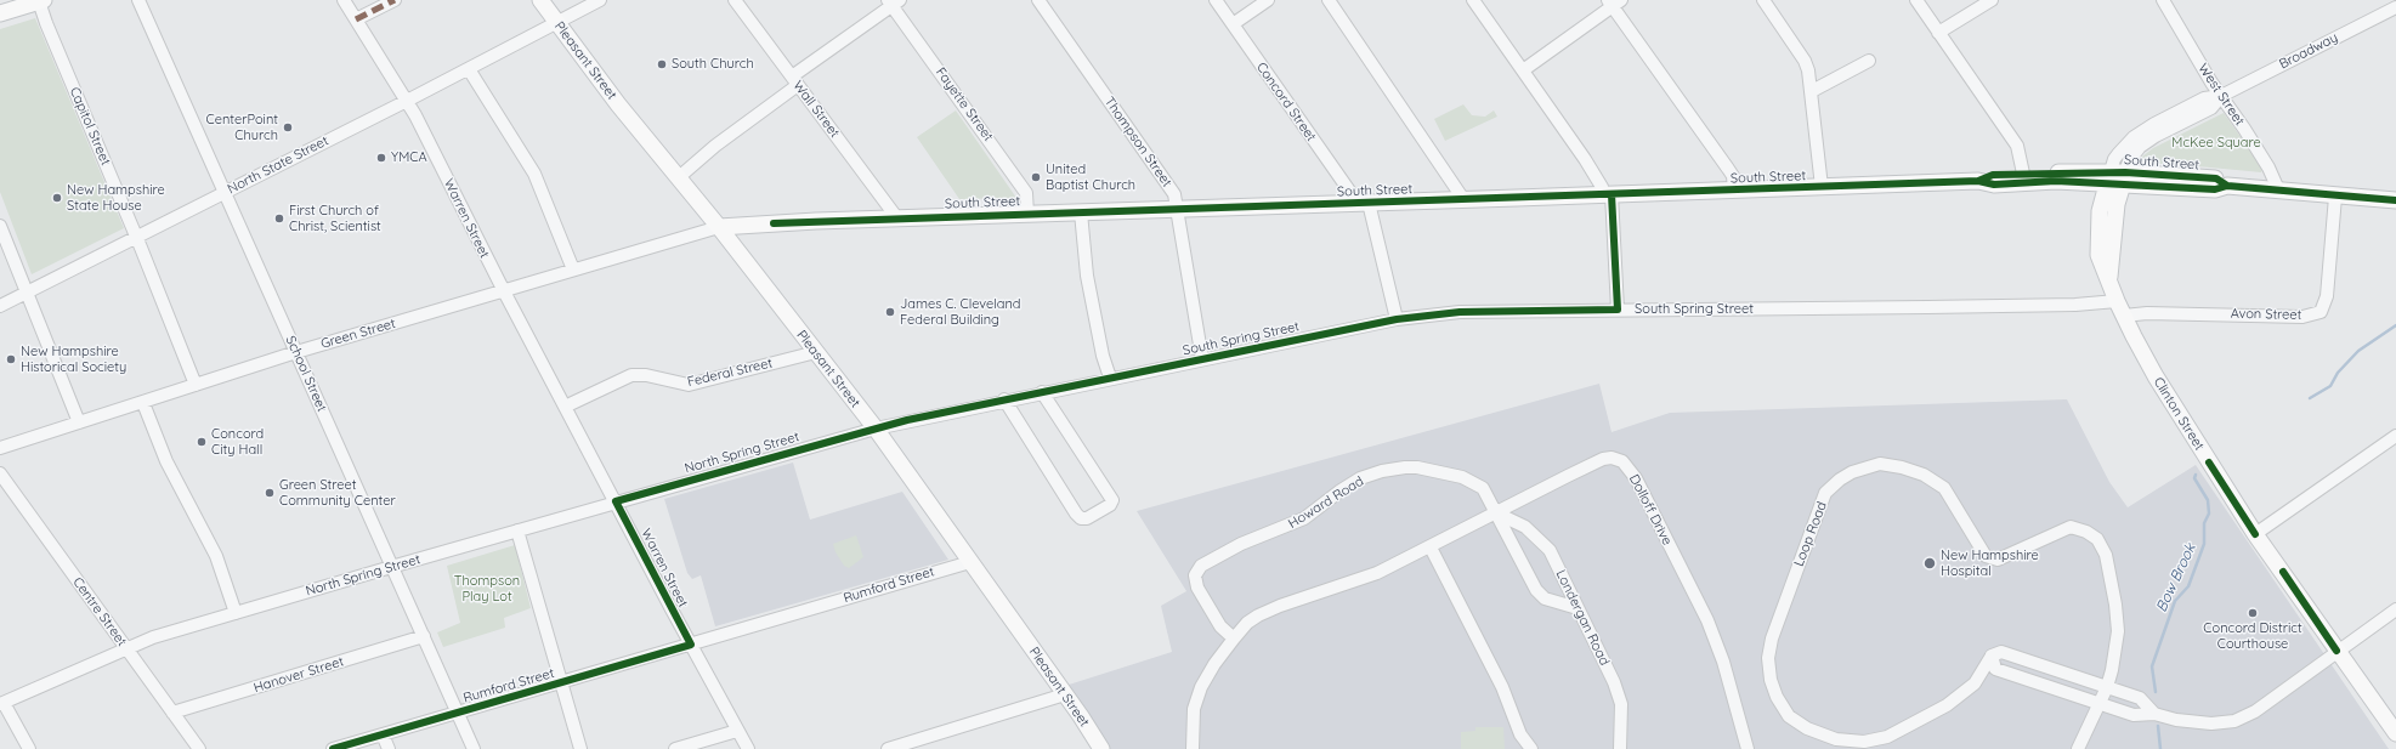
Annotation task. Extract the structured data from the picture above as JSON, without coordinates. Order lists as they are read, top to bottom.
{
  "streets": {
    "main road": ["Pleasant Street", "South Street", "Clinton Street"],
    "street": [
      "Broadway",
      "West Street",
      "Concord Street",
      "Fayette Street",
      "Wall Street",
      "Capitol Street",
      "Thompson Street",
      "North State Street",
      "Warren Street",
      "South Spring Street",
      "Avon Street",
      "Green Street",
      "Federal Street",
      "School Street",
      "North Spring Street",
      "Howard Road",
      "Dolloff Drive",
      "Loop Road",
      "Rumford Street",
      "Centre Street",
      "Londergan Road",
      "Hanover Street"
    ]
  },
  "crossings": [
    ["Broadway", "West Street"],
    ["Broadway", "South Street"],
    ["Broadway", "Clinton Street"],
    ["Pleasant Street", "South Street"],
    ["Pleasant Street", "North State Street"],
    ["Pleasant Street", "South Spring Street"],
    ["Pleasant Street", "Green Street"],
    ["Pleasant Street", "Federal Street"],
    ["Pleasant Street", "North Spring Street"],
    ["Pleasant Street", "Rumford Street"],
    ["West Street", "South Street"],
    ["Concord Street", "South Street"],
    ["Concord Street", "South Spring Street"],
    ["Fayette Street", "South Street"],
    ["Wall Street", "South Street"],
    ["Capitol Street", "North State Street"],
    ["Capitol Street", "Green Street"],
    ["Thompson Street", "South Street"],
    ["Thompson Street", "South Spring Street"],
    ["South Street", "Avon Street"],
    ["South Street", "Green Street"],
    ["South Street", "Clinton Street"],
    ["North State Street", "Warren Street"],
    ["North State Street", "School Street"],
    ["Warren Street", "Green Street"],
    ["Warren Street", "Federal Street"],
    ["Warren Street", "North Spring Street"],
    ["Warren Street", "Rumford Street"],
    ["South Spring Street", "Clinton Street"],
    ["South Spring Street", "North Spring Street"],
    ["Avon Street", "Clinton Street"],
    ["Green Street", "School Street"],
    ["School Street", "North Spring Street"],
    ["School Street", "Rumford Street"],
    ["School Street", "Hanover Street"],
    ["North Spring Street", "Centre Street"],
    ["Howard Road", "Dolloff Drive"],
    ["Howard Road", "Londergan Road"],
    ["Dolloff Drive", "Londergan Road"],
    ["Centre Street", "Hanover Street"]
  ],
  "water": ["Bow Brook"],
  "parks": ["McKee Square", "Thompson Play Lot"],
  "places": [
    "South Church",
    "CenterPoint Church",
    "YMCA",
    "United Baptist Church",
    "New Hampshire State House",
    "First Church of Christ, Scientist",
    "James C. Cleveland Federal Building",
    "New Hampshire Historical Society",
    "Concord City Hall",
    "Green Street Community Center",
    "New Hampshire Hospital",
    "Concord District Courthouse"
  ]
}
